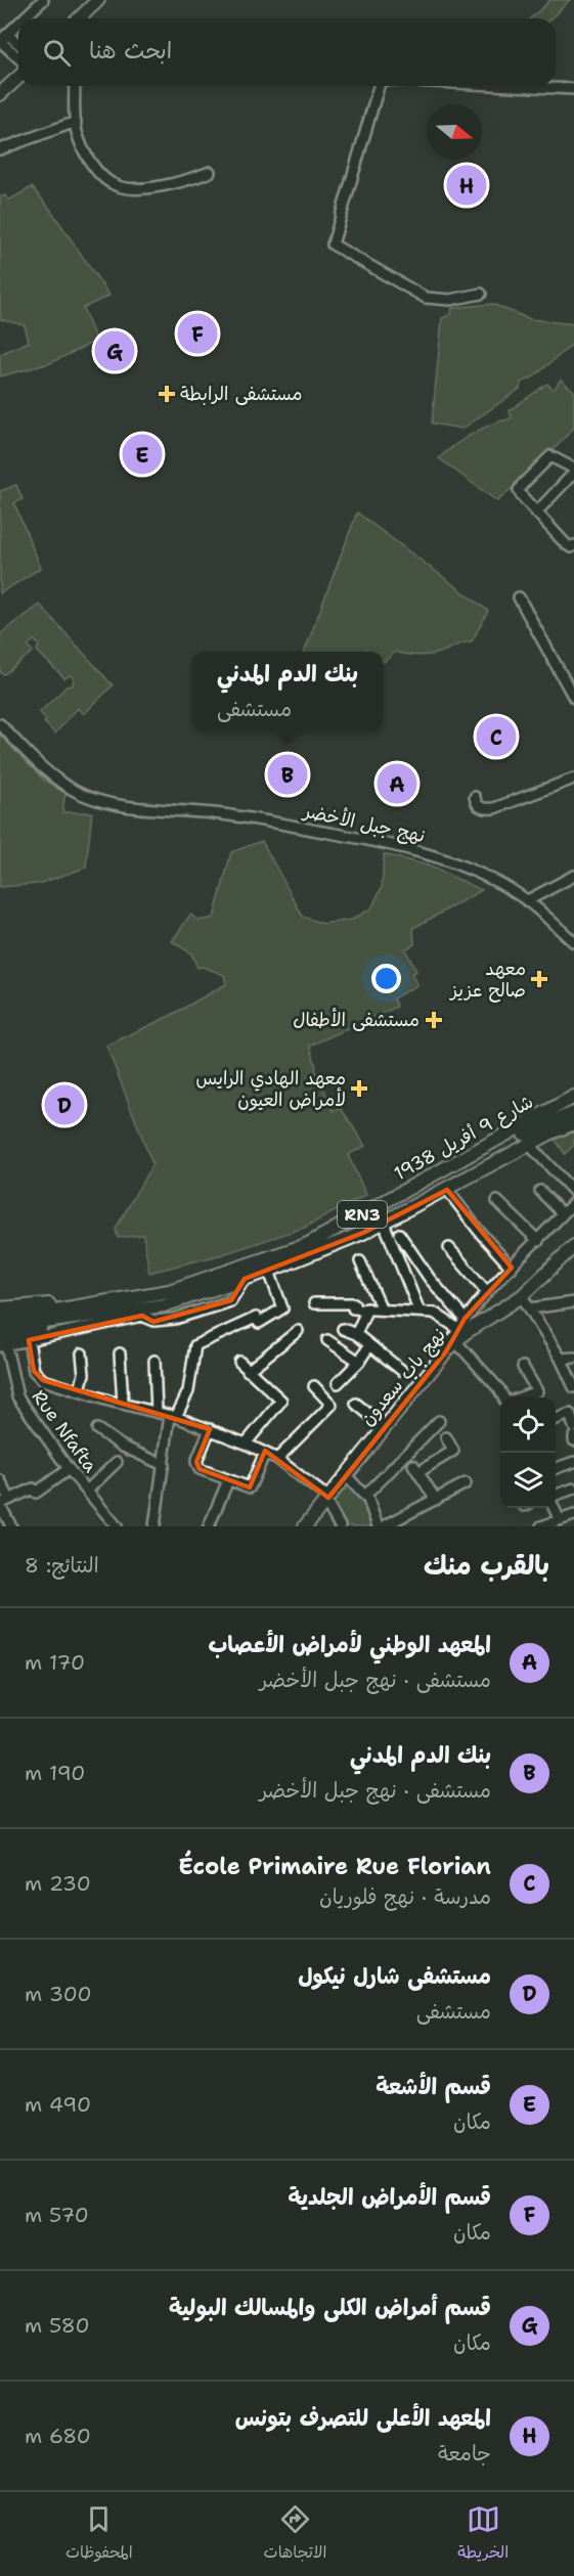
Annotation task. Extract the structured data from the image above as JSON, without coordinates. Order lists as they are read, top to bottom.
{
  "streets": {
    "main road": ["شارع 9 أفريل 1938", "RN3", "نهج باب سعدون"],
    "street": ["نهج جبل الأخضر", "Rue Nfafta"]
  },
  "crossings": [
    ["شارع 9 أفريل 1938", "Rue Nfafta"]
  ],
  "places": {
    "health": [
      "مستشفى الرابطة",
      "معهد صالح عزيز",
      "مستشفى الأطفال",
      "معهد الهادي الرايس لأمراض العيون"
    ]
  },
  "north": "right",
  "page": {
    "search": "ابحث هنا",
    "pins": [
      "H",
      "F",
      "G",
      "E",
      "C",
      "B",
      "A",
      "D"
    ],
    "popup": ["بنك الدم المدني", "مستشفى"],
    "heading": ["بالقرب منك", "النتائج: 8"],
    "list": [
      {
        "mark": "A",
        "name": "المعهد الوطني لأمراض الأعصاب",
        "note": "مستشفى · نهج جبل الأخضر",
        "value": "170 m"
      },
      {
        "mark": "B",
        "name": "بنك الدم المدني",
        "note": "مستشفى · نهج جبل الأخضر",
        "value": "190 m"
      },
      {
        "mark": "C",
        "name": "École Primaire Rue Florian",
        "note": "مدرسة · نهج فلوريان",
        "value": "230 m"
      },
      {
        "mark": "D",
        "name": "مستشفى شارل نيكول",
        "note": "مستشفى",
        "value": "300 m"
      },
      {
        "mark": "E",
        "name": "قسم الأشعة",
        "note": "مكان",
        "value": "490 m"
      },
      {
        "mark": "F",
        "name": "قسم الأمراض الجلدية",
        "note": "مكان",
        "value": "570 m"
      },
      {
        "mark": "G",
        "name": "قسم أمراض الكلى والمسالك البولية",
        "note": "مكان",
        "value": "580 m"
      },
      {
        "mark": "H",
        "name": "المعهد الأعلى للتصرف بتونس",
        "note": "جامعة",
        "value": "680 m"
      }
    ],
    "nav": ["الخريطة", "الاتجاهات", "المحفوظات"]
  }
}
